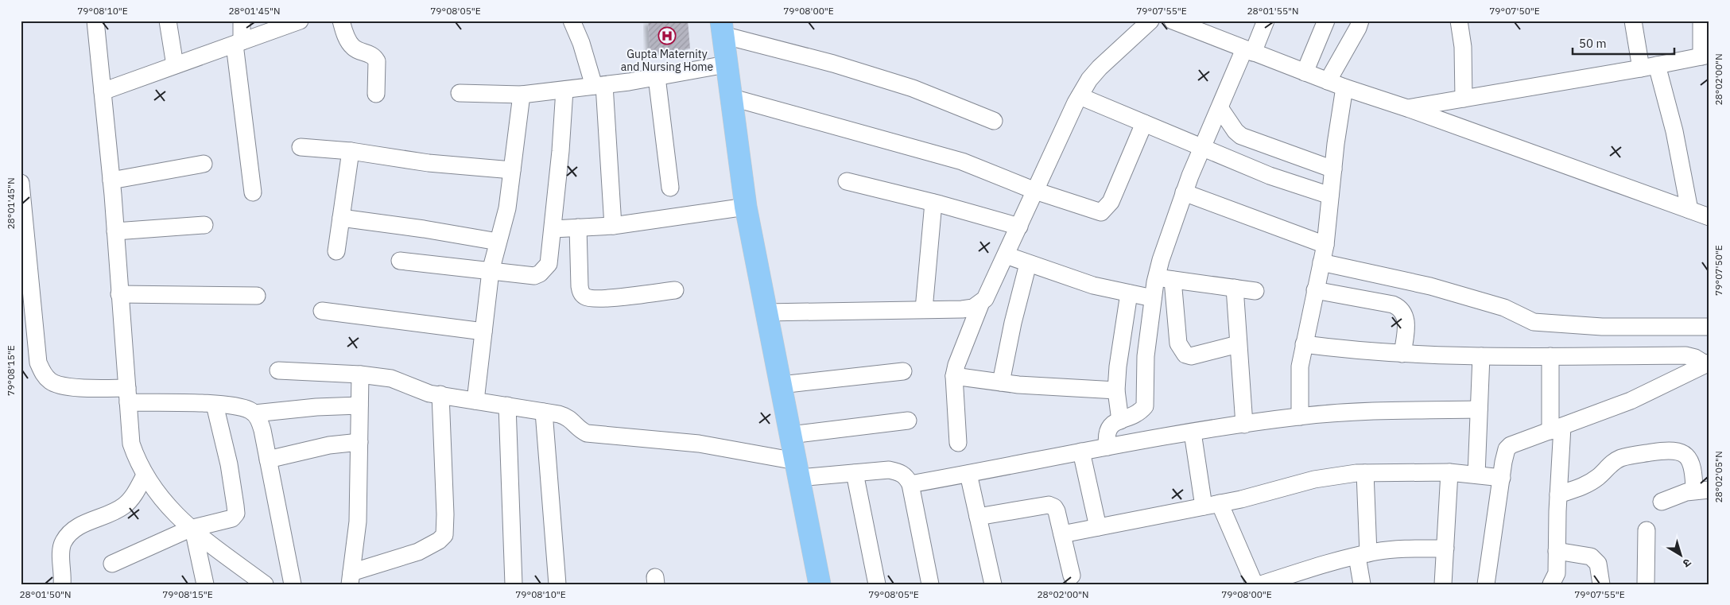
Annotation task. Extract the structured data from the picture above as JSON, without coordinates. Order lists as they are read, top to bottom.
{
  "places": {
    "hospital": ["Gupta Maternity and Nursing Home"]
  },
  "scale_bar": "50 m",
  "north": "bottom right",
  "coordinates": [
    "79°08'10\"E",
    "28°01'45\"N",
    "79°08'05\"E",
    "79°08'00\"E",
    "79°07'55\"E",
    "28°01'55\"N",
    "79°07'50\"E",
    "28°02'00\"N",
    "79°08'15\"E",
    "28°02'05\"N",
    "28°01'50\"N"
  ]
}
